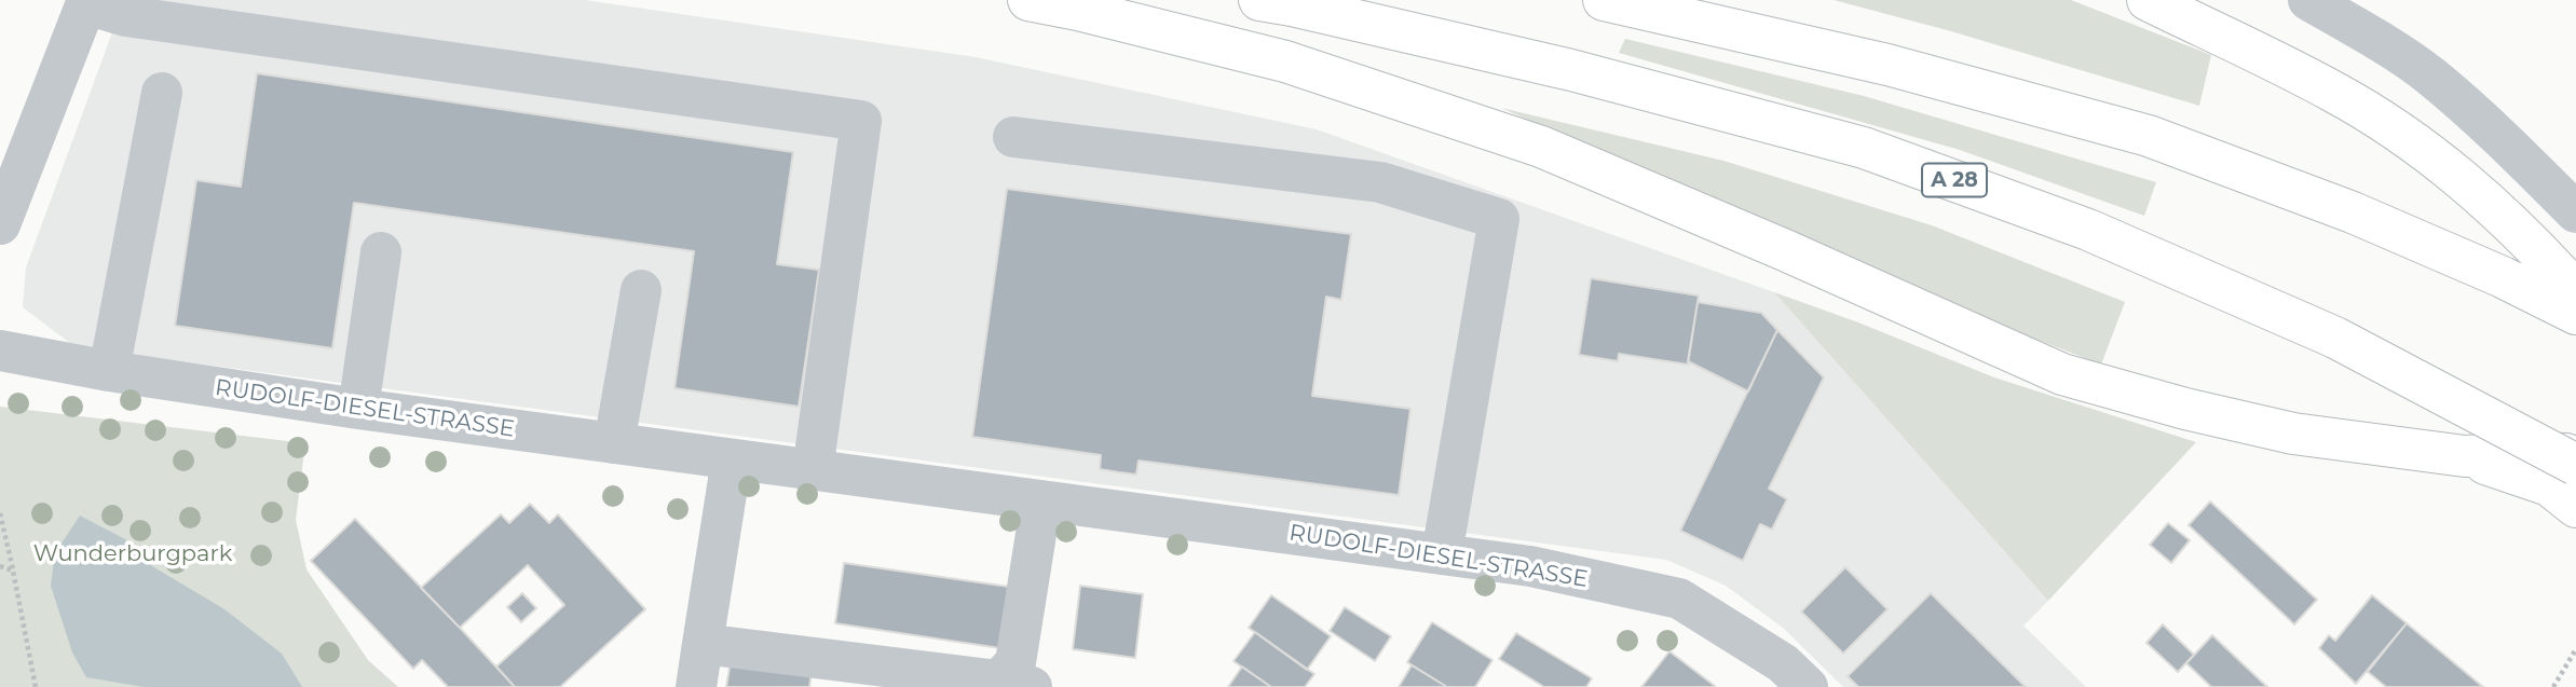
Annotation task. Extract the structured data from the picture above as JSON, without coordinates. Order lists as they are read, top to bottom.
{
  "streets": {
    "highway": ["A 28"],
    "street": ["RUDOLF-DIESEL-STRASSE"]
  },
  "parks": ["Wunderburgpark"]
}
